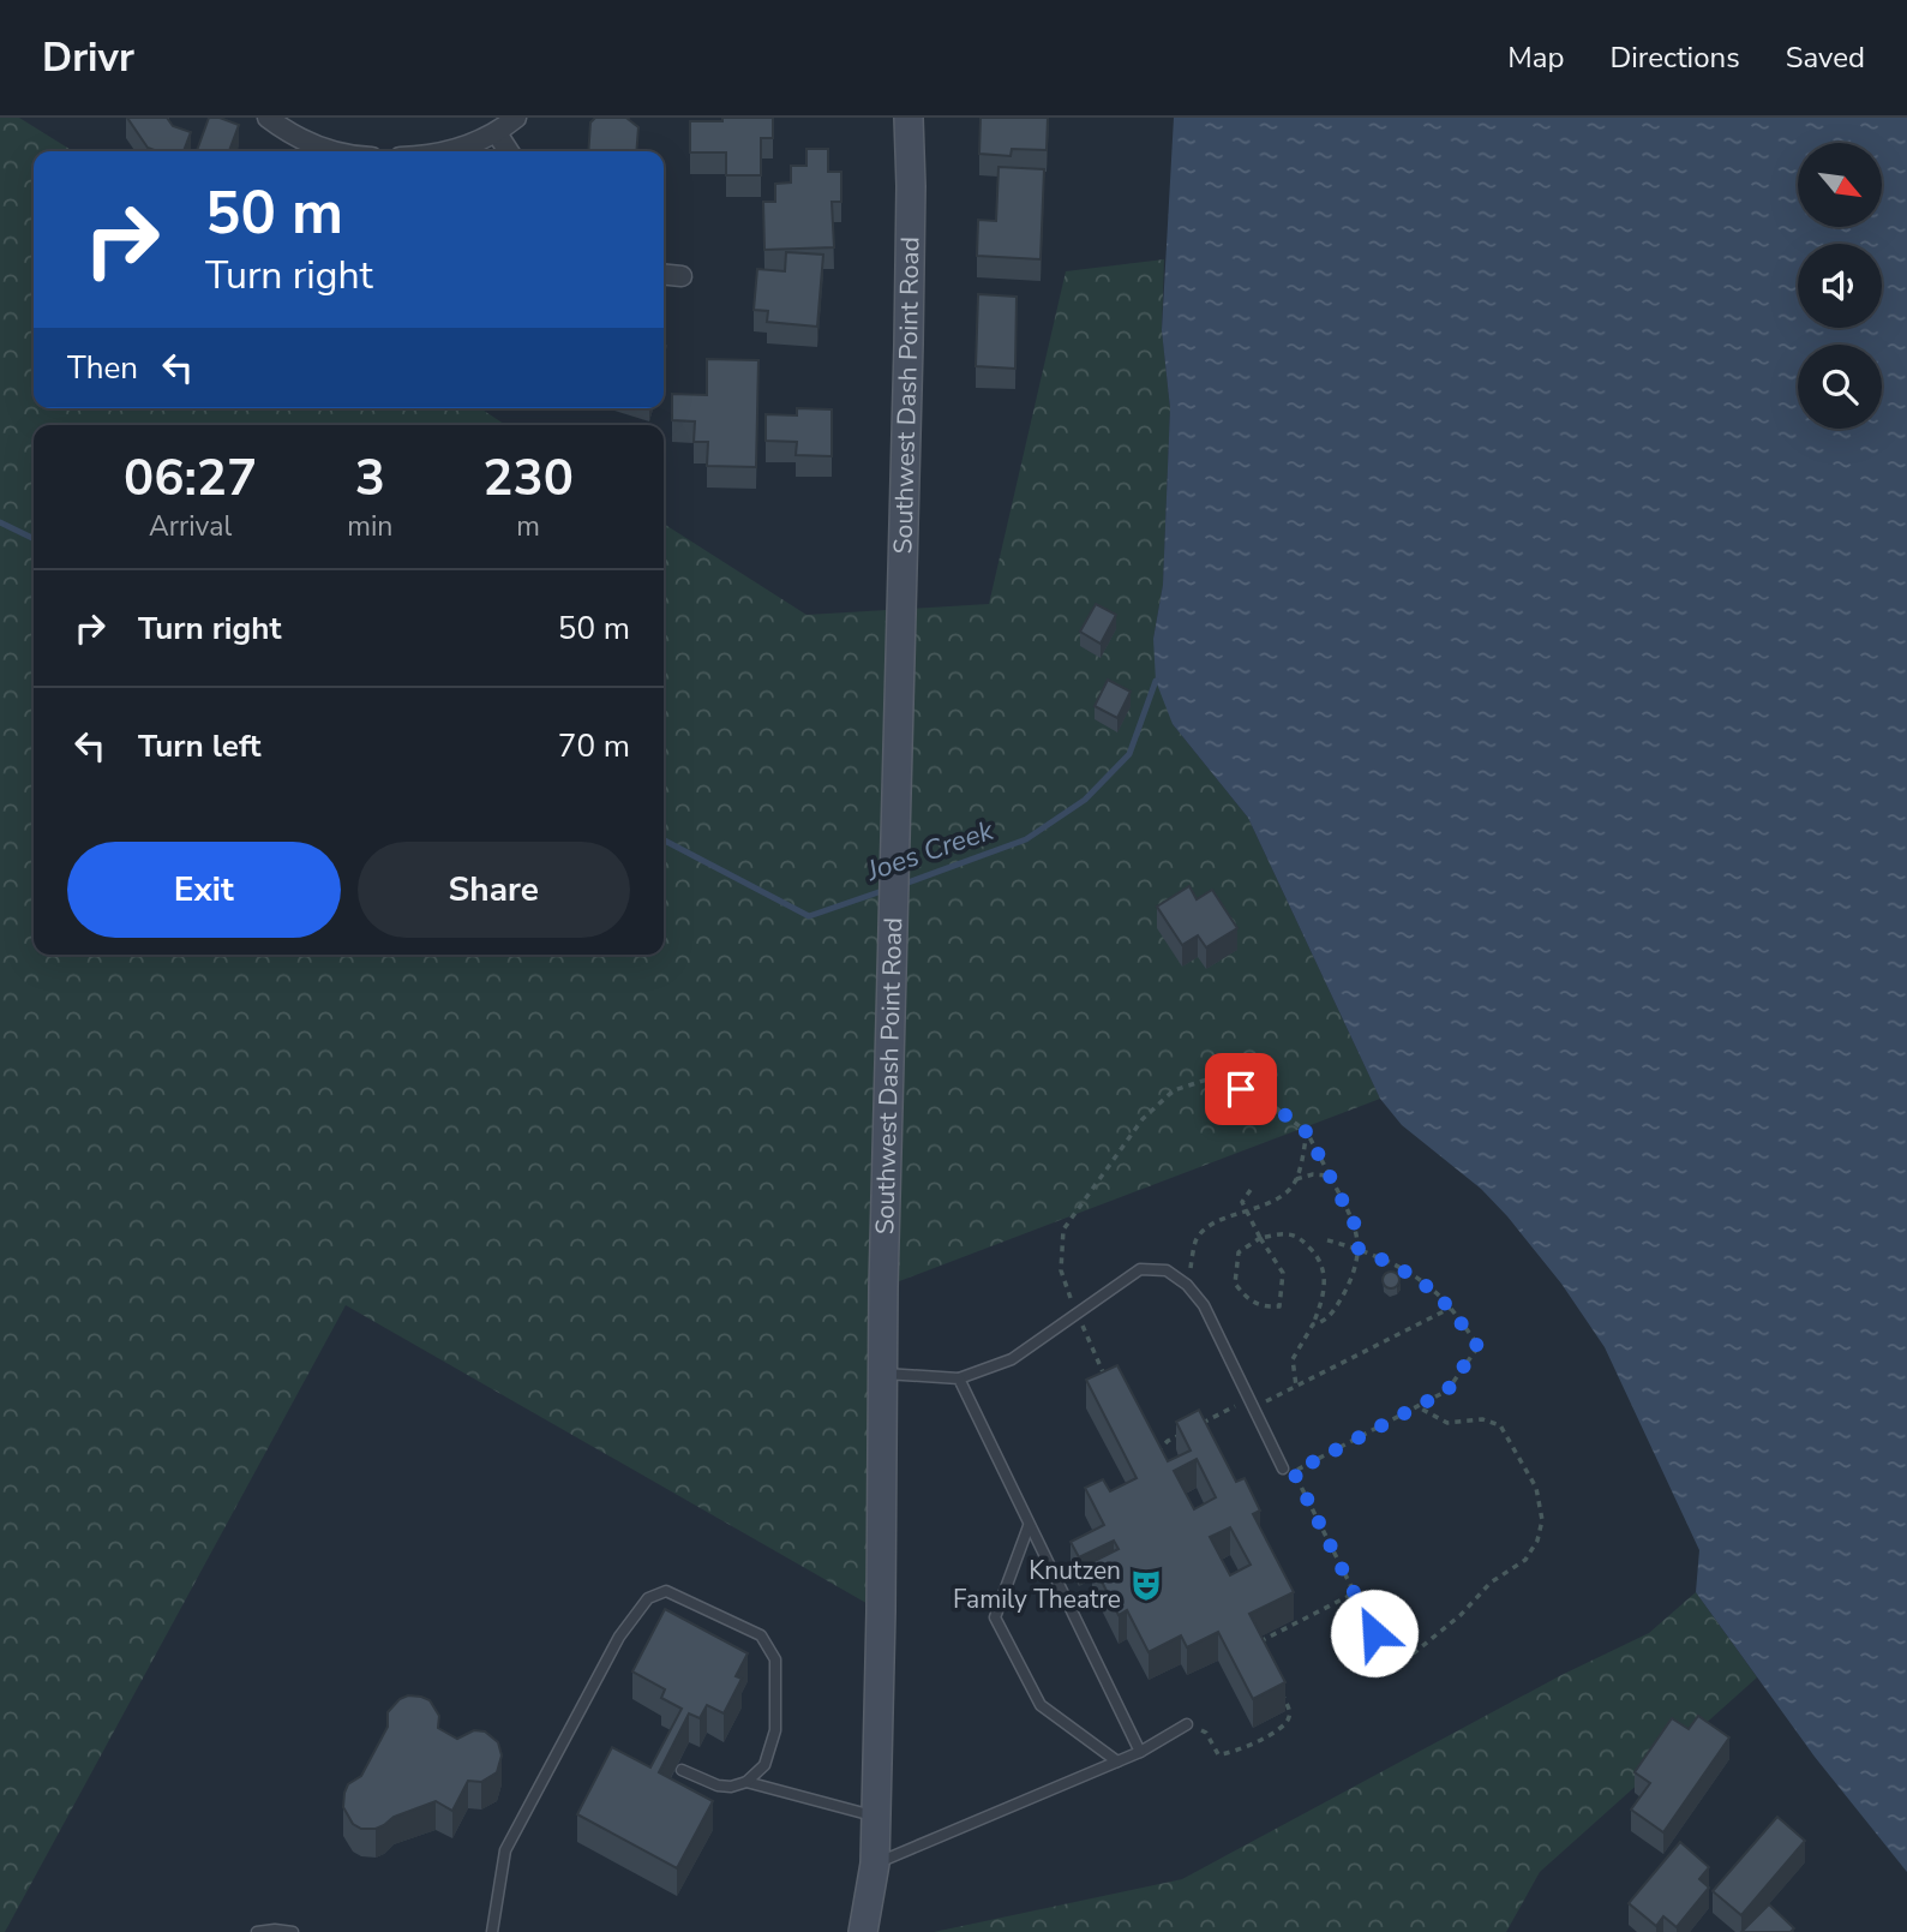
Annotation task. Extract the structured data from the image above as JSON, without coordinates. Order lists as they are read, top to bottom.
{
  "streets": {
    "main road": ["Southwest Dash Point Road"]
  },
  "water": ["Joes Creek"],
  "places": {
    "theatre": ["Knutzen Family Theatre"]
  },
  "north": "bottom right",
  "page": {
    "header": "Drivr",
    "nav": ["Map", "Directions", "Saved"],
    "turn": ["50 m", "Turn right"],
    "then": "Then",
    "eta": [
      "06:27",
      "Arrival",
      "3",
      "min",
      "230",
      "m"
    ],
    "list": [
      {
        "name": "Turn right",
        "value": "50 m"
      },
      {
        "name": "Turn left",
        "value": "70 m"
      }
    ],
    "buttons": ["Exit", "Share"]
  }
}
